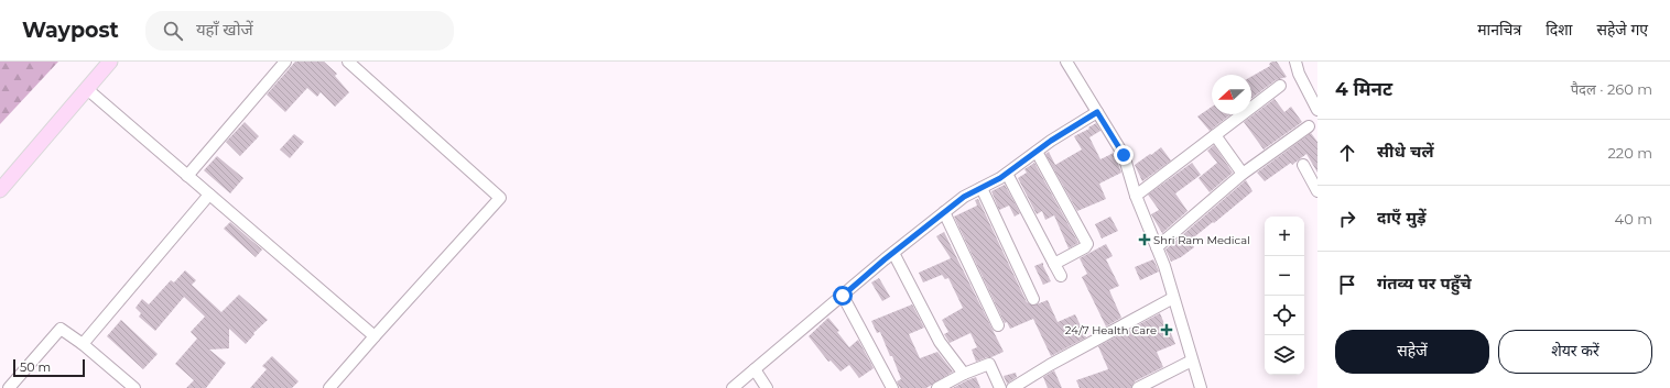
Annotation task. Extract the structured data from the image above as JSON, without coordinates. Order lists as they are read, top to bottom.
{
  "places": {
    "health": ["Shri Ram Medical", "24/7 Health Care"]
  },
  "scale_bar": "50 m",
  "north": "left",
  "page": {
    "header": "Waypost",
    "search": "यहाँ खोजें",
    "nav": ["मानचित्र", "दिशा", "सहेजे गए"],
    "heading": ["4 मिनट", "पैदल · 260 m"],
    "list": [
      ["सीधे चलें", "220 m"],
      ["दाएँ मुड़ें", "40 m"],
      "गंतव्य पर पहुँचे"
    ],
    "map_buttons": ["+", "−"],
    "buttons": ["सहेजें", "शेयर करें"],
    "scale": "50 m"
  }
}
